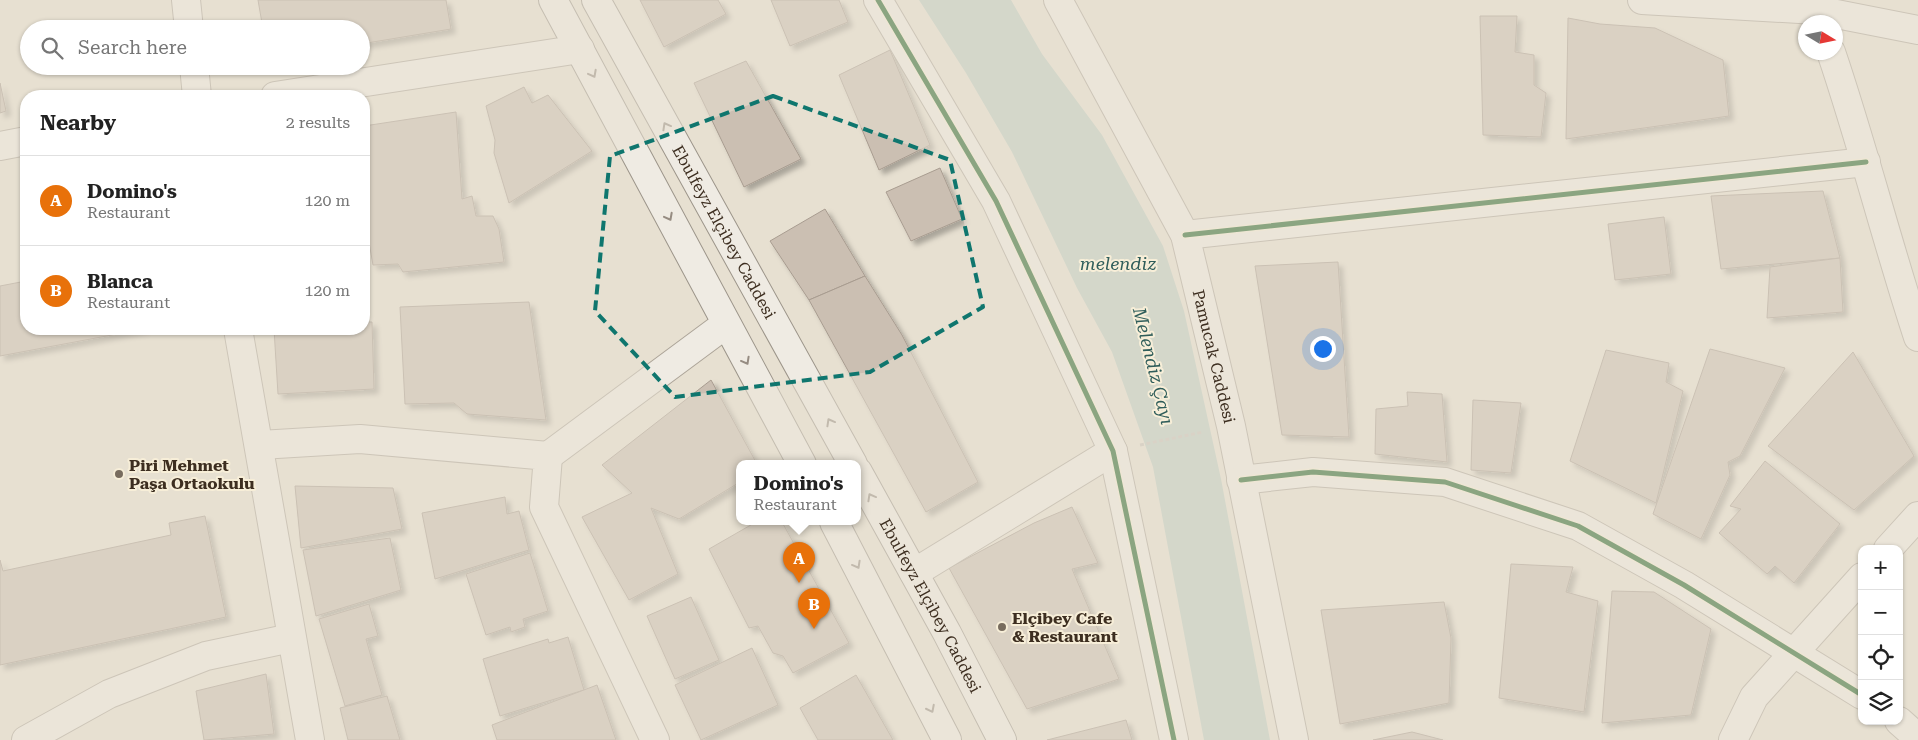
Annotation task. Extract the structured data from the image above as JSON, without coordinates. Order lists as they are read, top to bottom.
{
  "streets": {
    "street": ["Ebulfeyz Elçibey Caddesi", "Pamucak Caddesi"]
  },
  "water": ["melendiz", "Melendiz Çayı"],
  "places": ["Piri Mehmet Paşa Ortaokulu", "Elçibey Cafe & Restaurant"],
  "north": "right",
  "page": {
    "search": "Search here",
    "heading": ["Nearby", "2 results"],
    "list": [
      {
        "mark": "A",
        "name": "Domino's",
        "note": "Restaurant",
        "value": "120 m"
      },
      {
        "mark": "B",
        "name": "Blanca",
        "note": "Restaurant",
        "value": "120 m"
      }
    ],
    "popup": ["Domino's", "Restaurant"],
    "pins": ["A", "B"],
    "map_buttons": ["+", "−"]
  }
}
